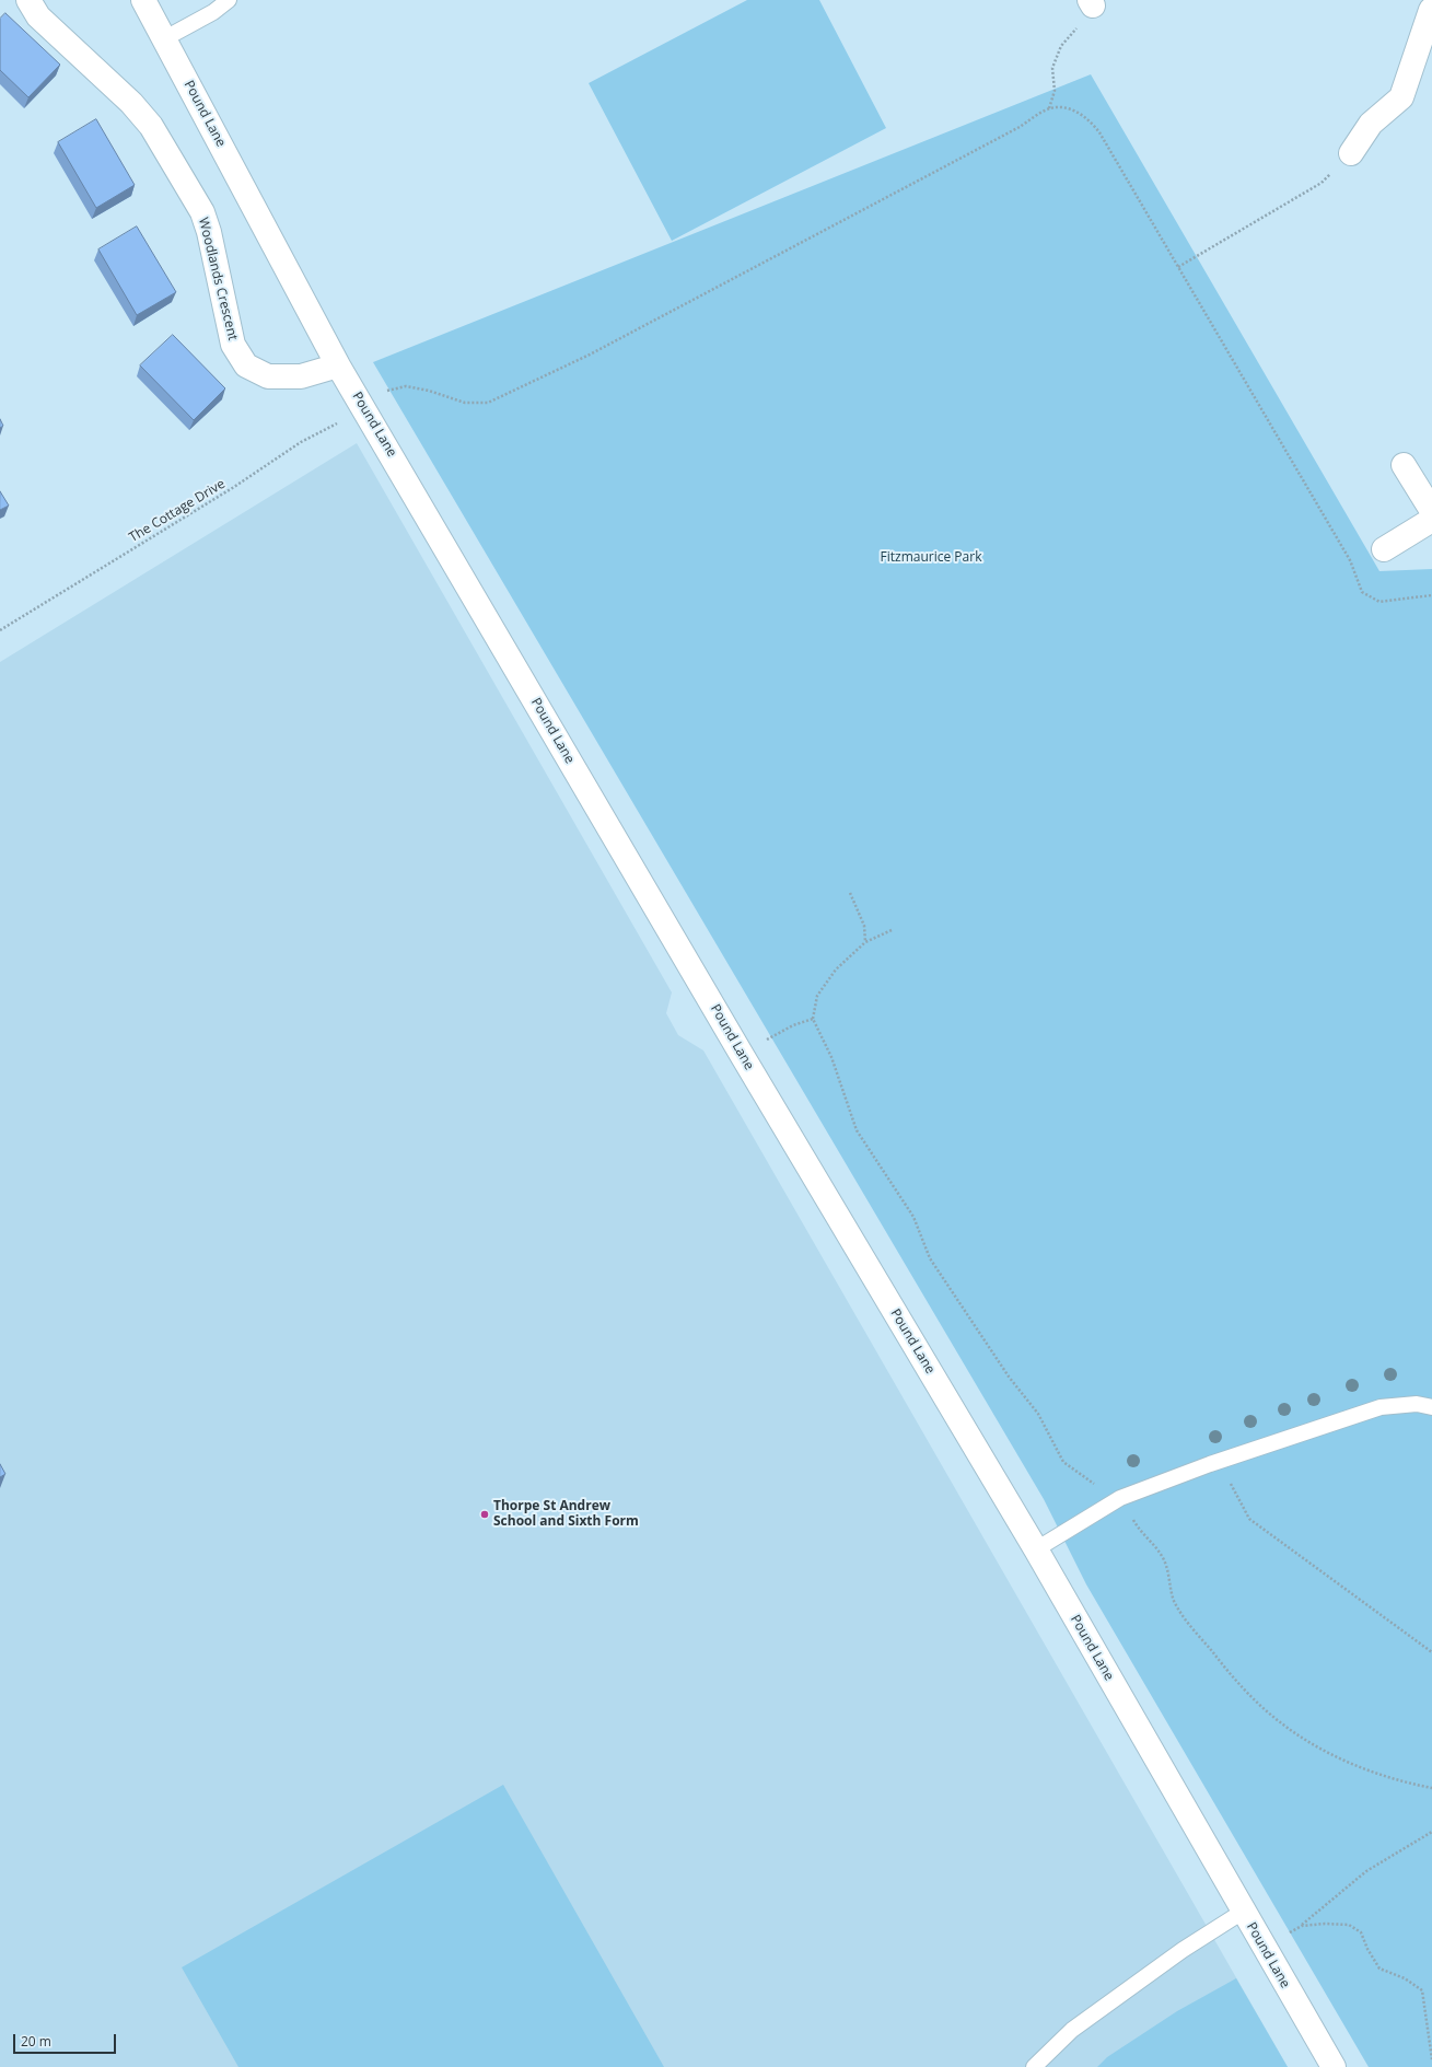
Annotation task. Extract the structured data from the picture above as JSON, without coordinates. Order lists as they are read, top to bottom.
{
  "streets": {
    "street": ["Pound Lane", "Woodlands Crescent"],
    "path": ["The Cottage Drive"]
  },
  "crossings": [
    ["Pound Lane", "Woodlands Crescent"],
    ["Pound Lane", "The Cottage Drive"]
  ],
  "parks": ["Fitzmaurice Park"],
  "places": ["Thorpe St Andrew School and Sixth Form"],
  "scale_bar": "20 m"
}
